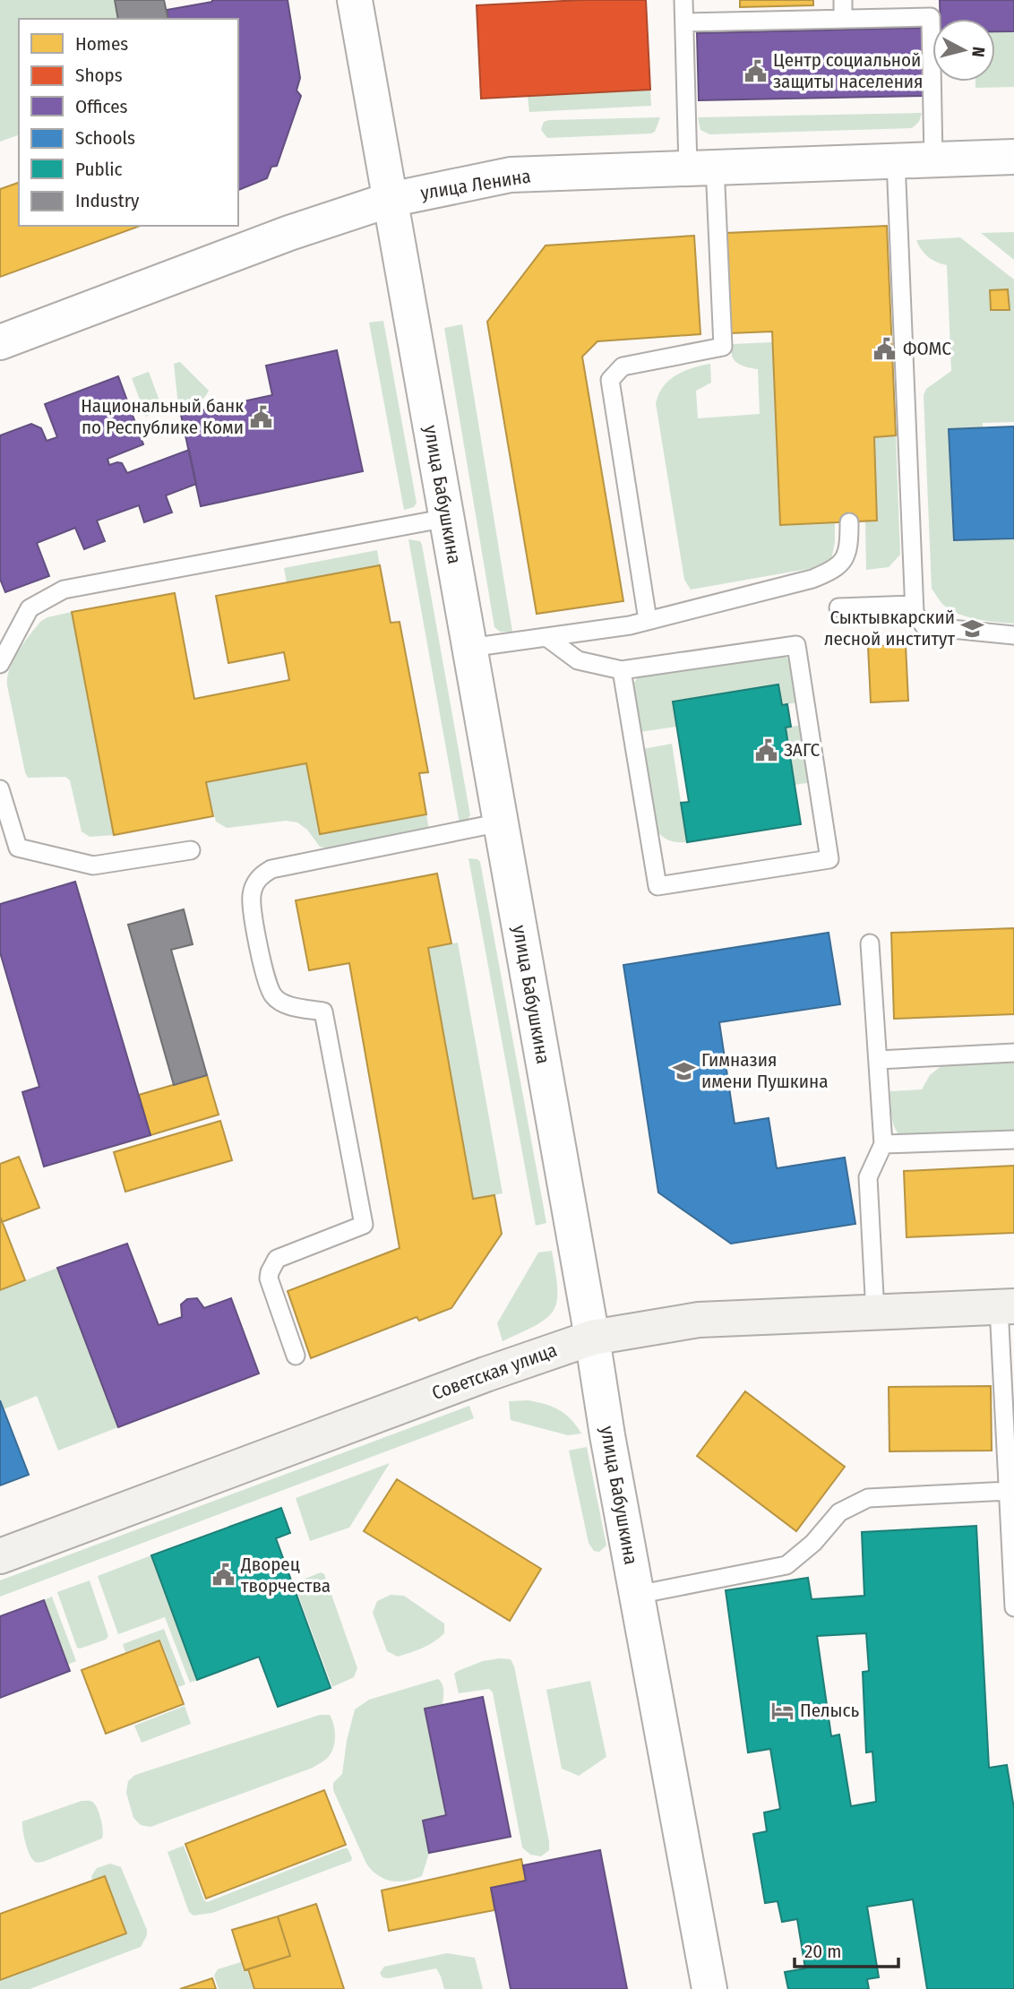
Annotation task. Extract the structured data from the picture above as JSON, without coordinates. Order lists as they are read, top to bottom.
{
  "streets": {
    "main road": ["Советская улица"],
    "street": ["улица Ленина", "улица Бабушкина"]
  },
  "crossings": [
    ["улица Ленина", "улица Бабушкина"],
    ["улица Бабушкина", "Советская улица"]
  ],
  "places": {
    "public building": [
      "Центр социальной защиты населения",
      "ФОМС",
      "Национальный банк по Республике Коми",
      "ЗАГС",
      "Дворец творчества"
    ],
    "school or university": ["Сыктывкарский лесной институт", "Гимназия имени Пушкина"],
    "hotel": ["Пелысь"]
  },
  "legend": [
    "Homes",
    "Shops",
    "Offices",
    "Schools",
    "Public",
    "Industry"
  ],
  "scale_bar": "20 m",
  "north": "right"
}
